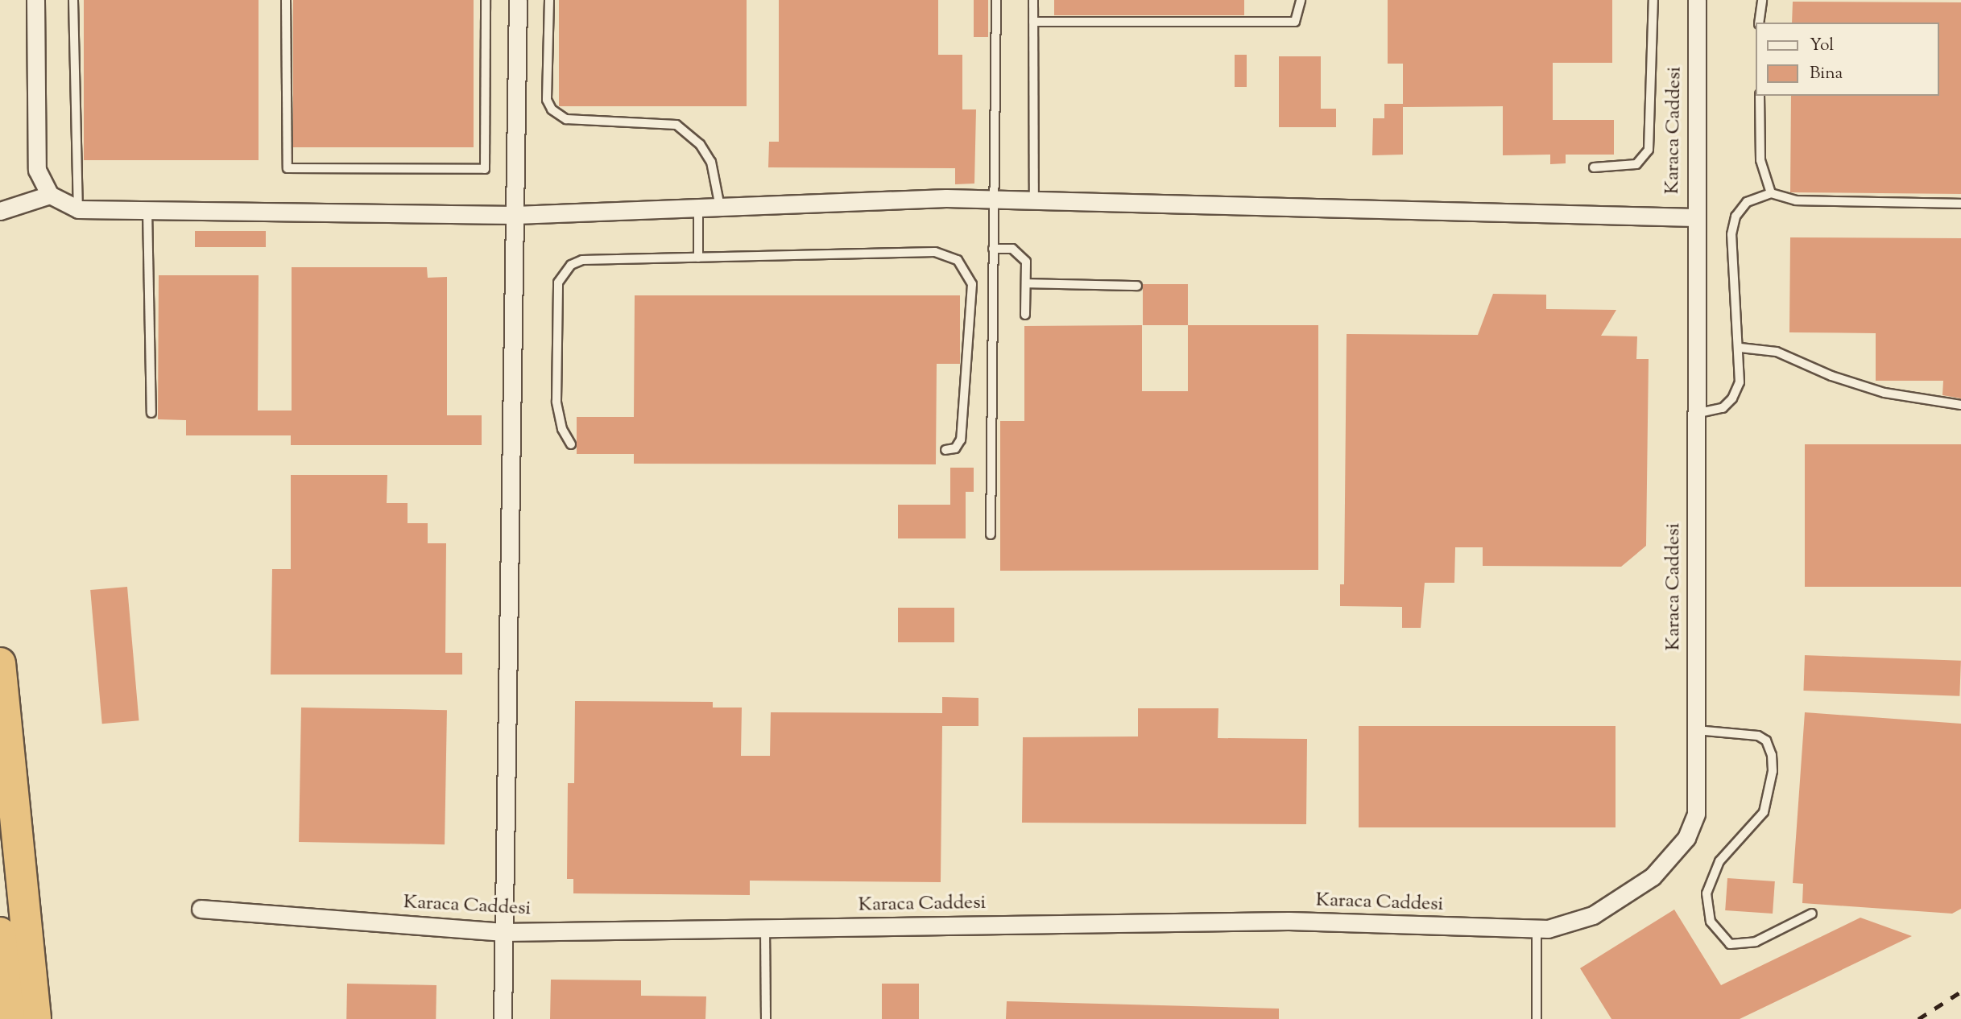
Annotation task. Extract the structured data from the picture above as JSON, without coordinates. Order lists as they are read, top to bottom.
{
  "streets": {
    "street": ["Karaca Caddesi"]
  },
  "legend": ["Yol", "Bina"]
}
